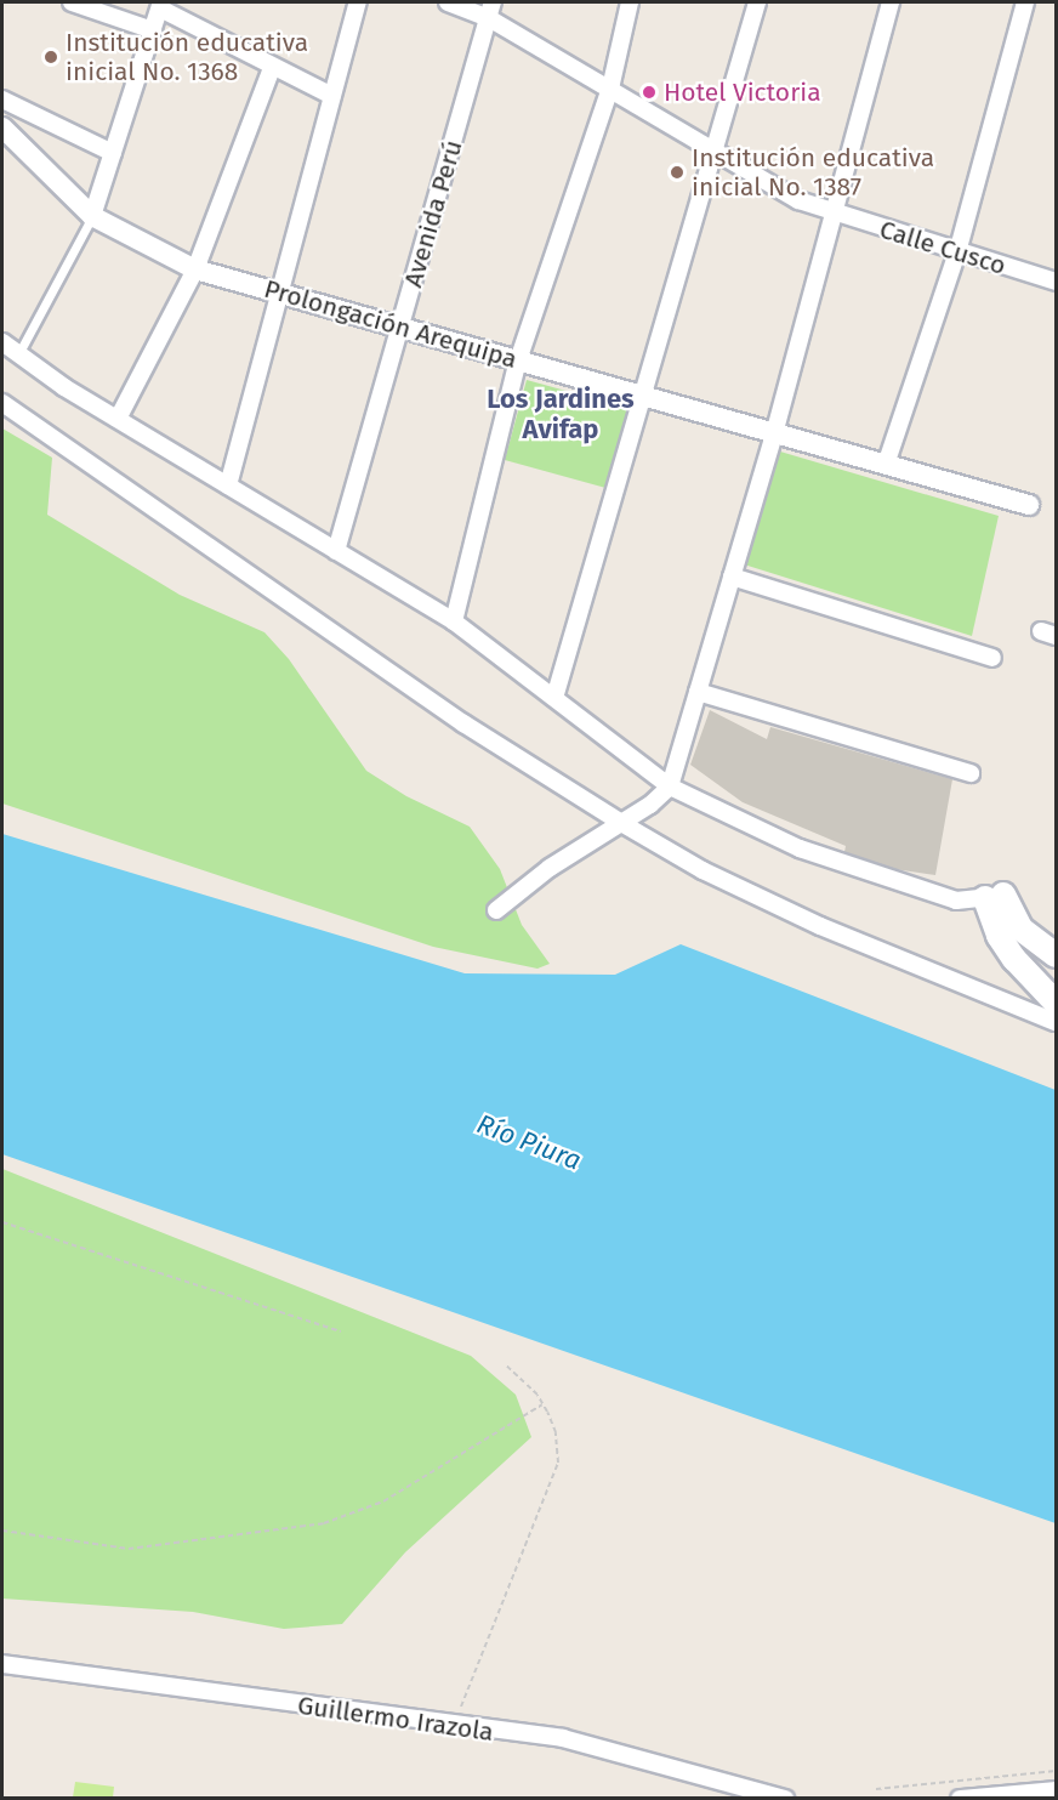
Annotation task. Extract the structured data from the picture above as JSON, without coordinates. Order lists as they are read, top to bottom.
{
  "streets": {
    "street": [
      "Avenida Perú",
      "Calle Cusco",
      "Prolongación Arequipa",
      "Guillermo Irazola"
    ]
  },
  "crossings": [
    ["Avenida Perú", "Calle Cusco"],
    ["Avenida Perú", "Prolongación Arequipa"]
  ],
  "districts": ["Los Jardines Avifap"],
  "water": ["Río Piura"],
  "places": ["Institución educativa inicial No. 1368", "Hotel Victoria", "Institución educativa inicial No. 1387"]
}
